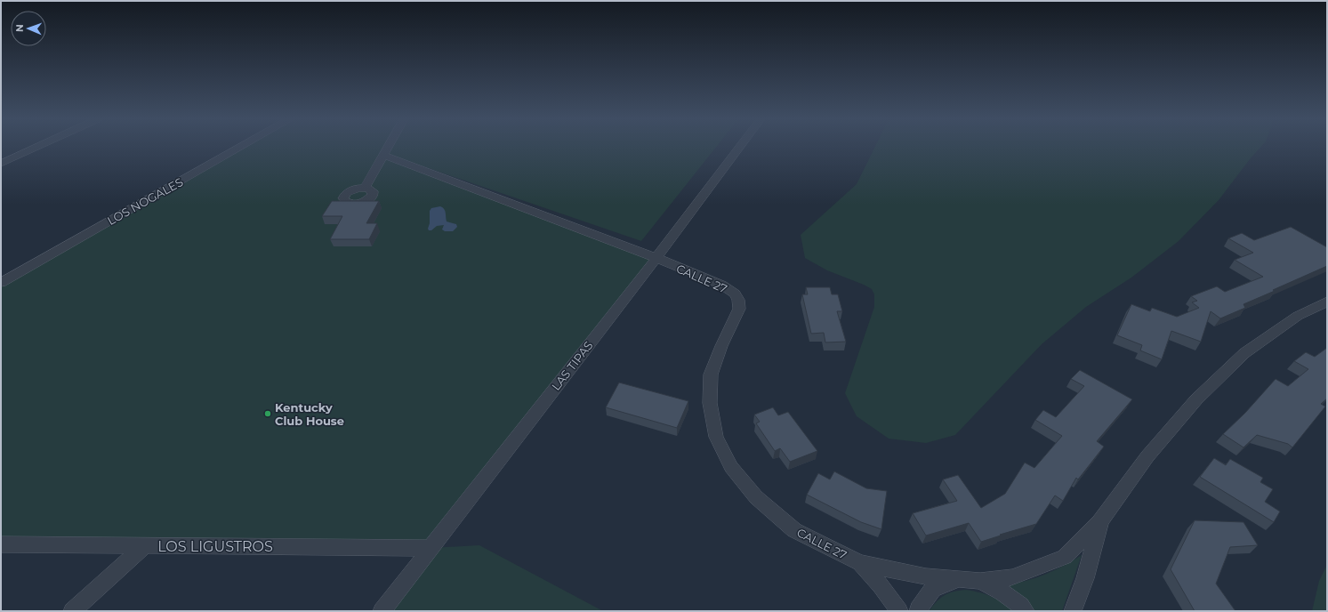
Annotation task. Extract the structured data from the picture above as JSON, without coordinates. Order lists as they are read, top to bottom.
{
  "streets": {
    "street": [
      "LOS NOGALES",
      "CALLE 27",
      "LAS TIPAS",
      "LOS LIGUSTROS"
    ]
  },
  "crossings": [
    ["CALLE 27", "LAS TIPAS"],
    ["LAS TIPAS", "LOS LIGUSTROS"]
  ],
  "places": ["Kentucky Club House"],
  "north": "left"
}
